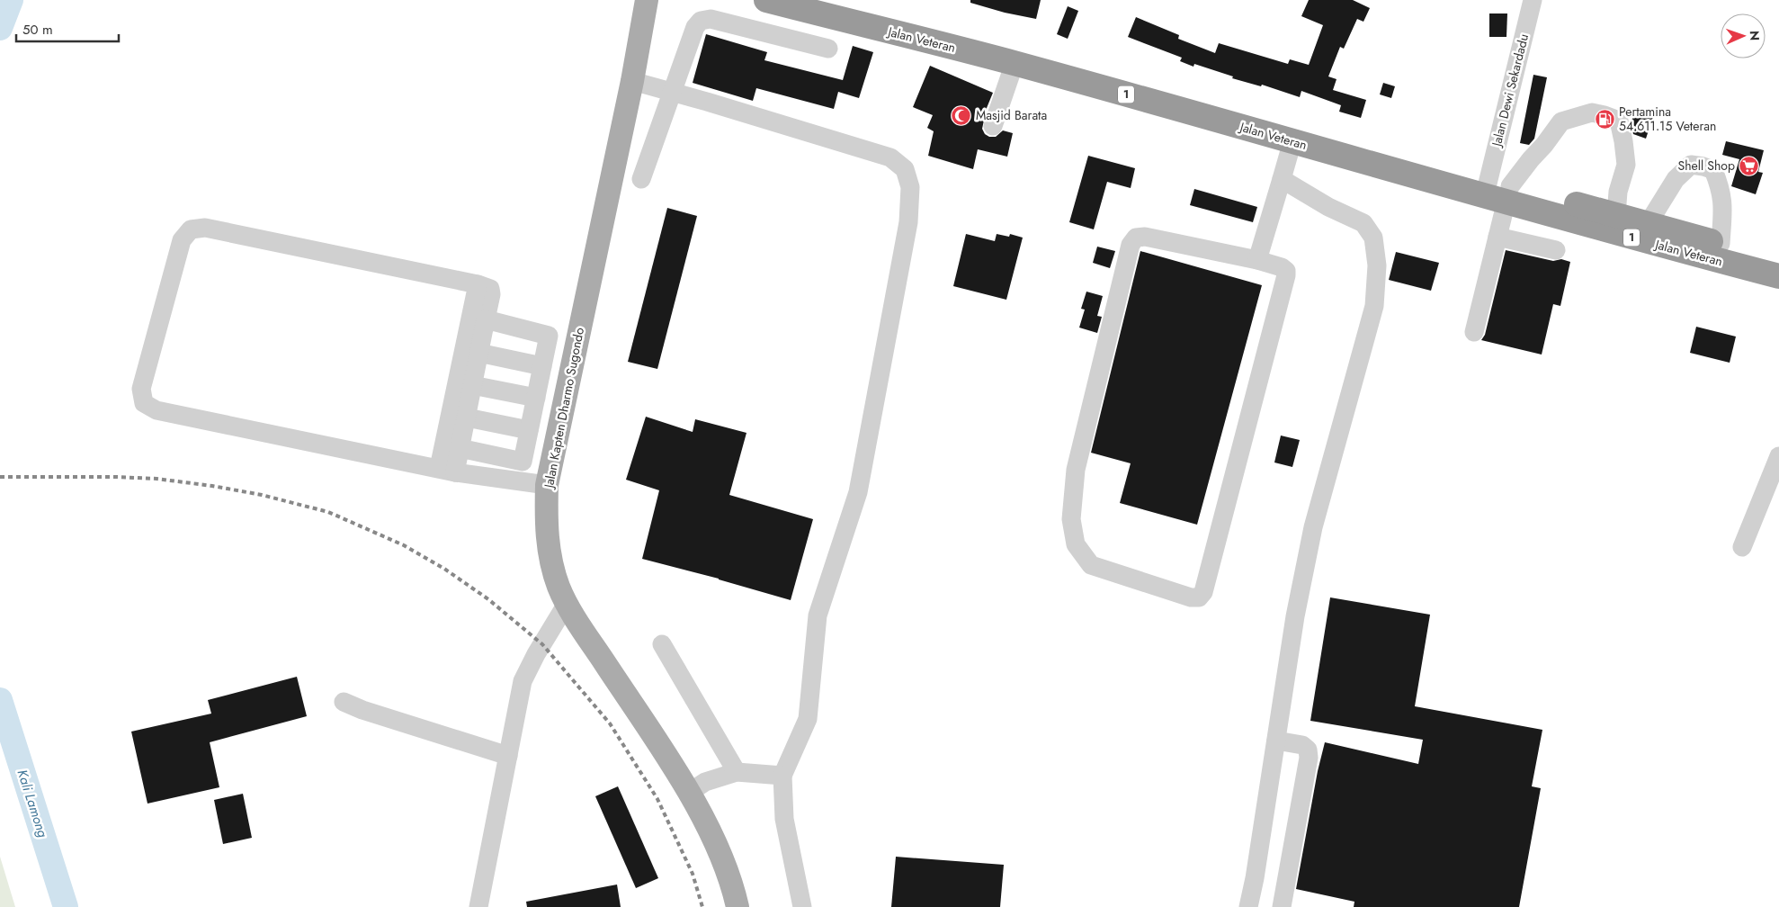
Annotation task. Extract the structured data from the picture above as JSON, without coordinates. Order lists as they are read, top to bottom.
{
  "streets": {
    "highway": ["Jalan Veteran", "1"],
    "main road": ["Jalan Kapten Dharmo Sugondo"],
    "street": ["Jalan Dewi Sekardadu"]
  },
  "crossings": [
    ["Jalan Veteran", "Jalan Dewi Sekardadu"]
  ],
  "water": ["Kali Lamong"],
  "places": {
    "mosque": ["Masjid Barata"],
    "fuel station": ["Pertamina 54.611.15 Veteran"],
    "supermarket": ["Shell Shop"]
  },
  "scale_bar": "50 m",
  "north": "right"
}
